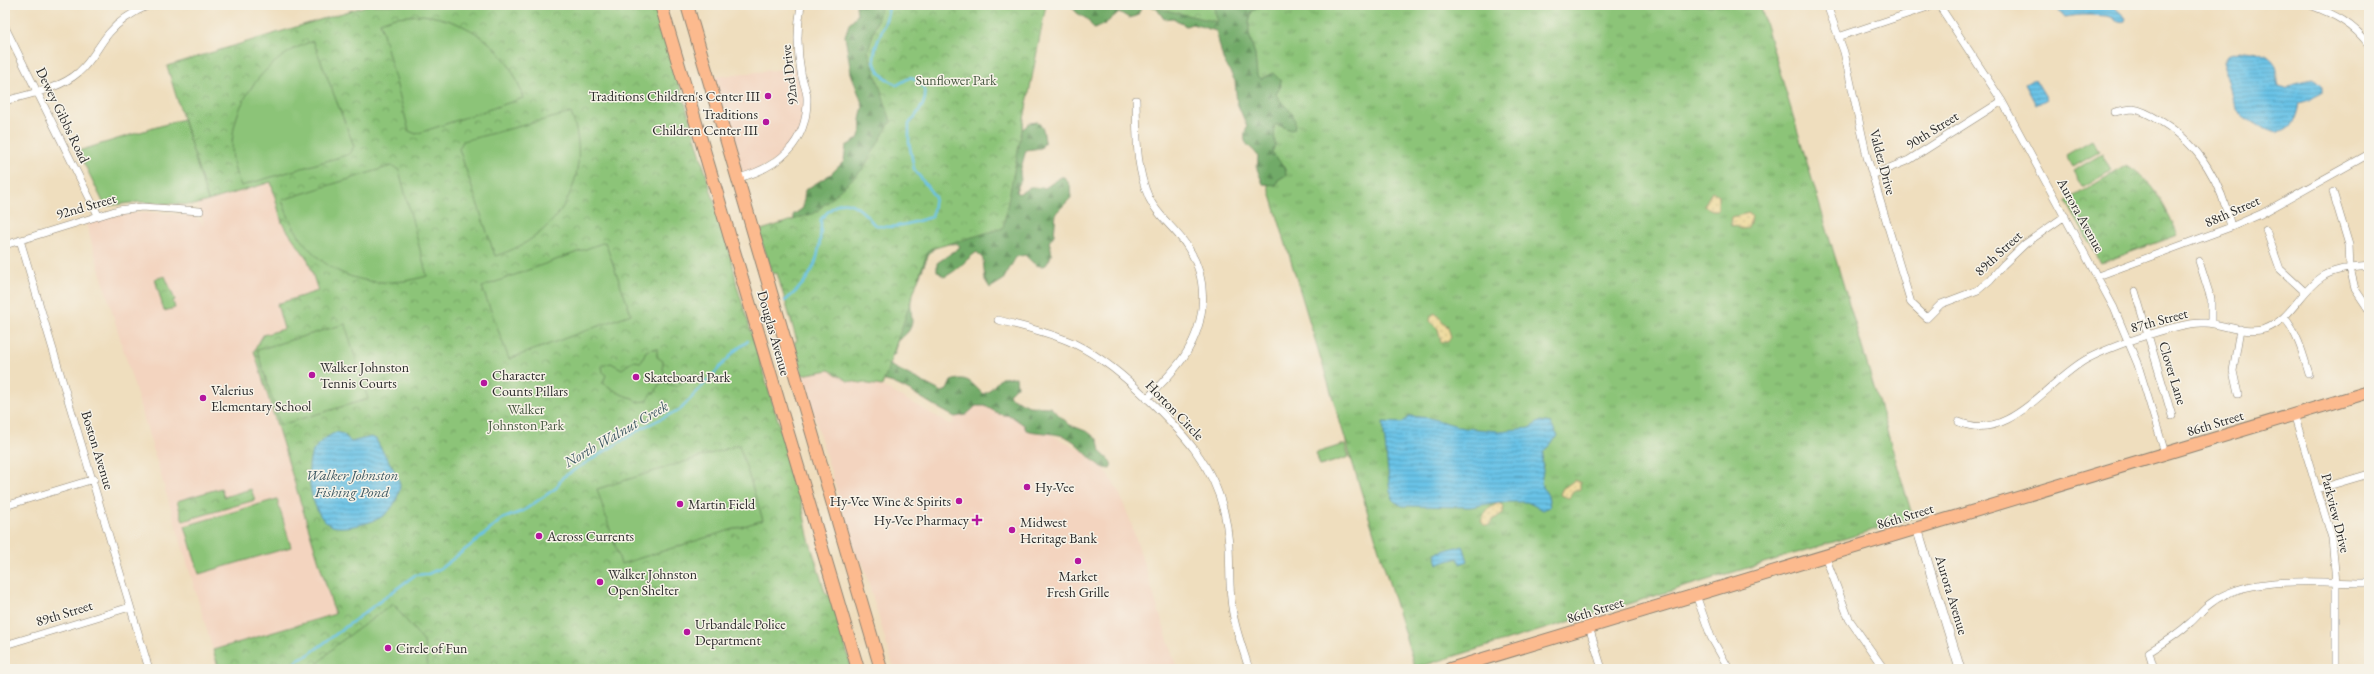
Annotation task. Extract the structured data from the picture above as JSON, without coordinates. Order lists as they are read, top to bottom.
{
  "streets": {
    "main road": ["Douglas Avenue", "86th Street"],
    "street": [
      "92nd Drive",
      "Dewey Gibbs Road",
      "90th Street",
      "Valdez Drive",
      "92nd Street",
      "88th Street",
      "Aurora Avenue",
      "89th Street",
      "87th Street",
      "Clover Lane",
      "Horton Circle",
      "Boston Avenue",
      "Parkview Drive"
    ]
  },
  "crossings": [
    ["92nd Drive", "Douglas Avenue"],
    ["Dewey Gibbs Road", "92nd Street"],
    ["90th Street", "Valdez Drive"],
    ["90th Street", "Aurora Avenue"],
    ["Valdez Drive", "89th Street"],
    ["92nd Street", "Boston Avenue"],
    ["88th Street", "Aurora Avenue"],
    ["Aurora Avenue", "89th Street"],
    ["Aurora Avenue", "87th Street"],
    ["Aurora Avenue", "86th Street"],
    ["89th Street", "Boston Avenue"],
    ["87th Street", "Clover Lane"],
    ["86th Street", "Parkview Drive"]
  ],
  "water": ["North Walnut Creek", "Walker Johnston Fishing Pond"],
  "parks": ["Sunflower Park", "Walker Johnston Park"],
  "places": {
    "other": [
      "Traditions Children's Center III",
      "Traditions Children Center III",
      "Walker Johnston Tennis Courts",
      "Skateboard Park",
      "Character Counts Pillars",
      "Valerius Elementary School",
      "Hy-Vee",
      "Hy-Vee Wine & Spirits",
      "Martin Field",
      "Midwest Heritage Bank",
      "Across Currents",
      "Market Fresh Grille",
      "Walker Johnston Open Shelter",
      "Urbandale Police Department",
      "Circle of Fun"
    ],
    "health": ["Hy-Vee Pharmacy"]
  }
}
